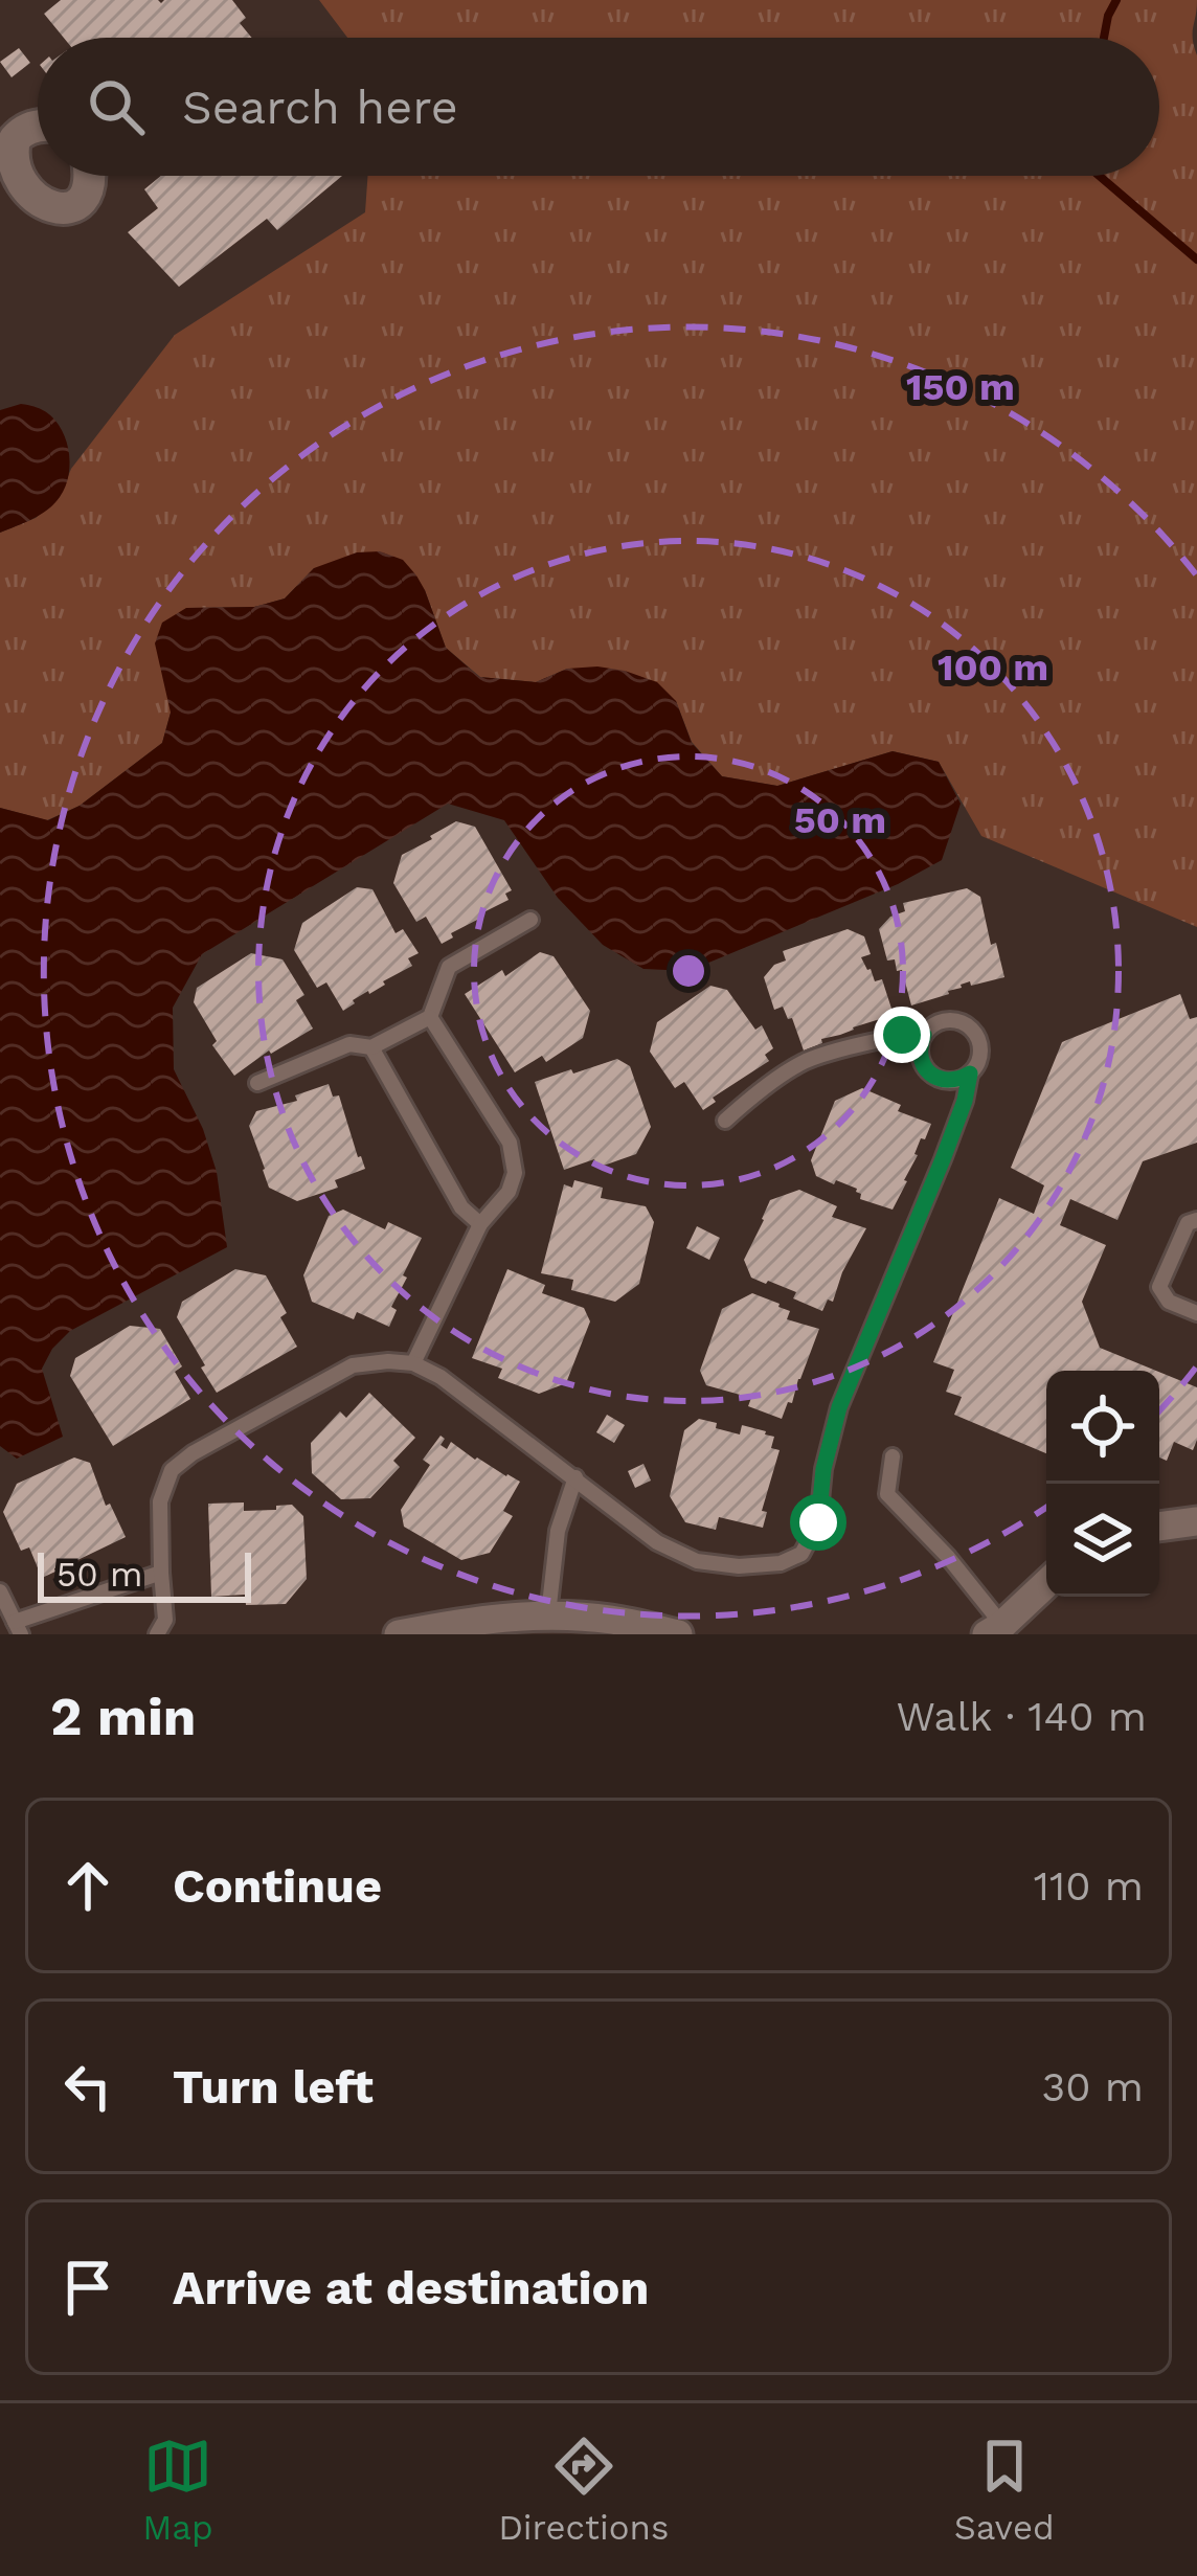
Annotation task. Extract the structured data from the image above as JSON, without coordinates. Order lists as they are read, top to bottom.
{
  "scale_bar": "50 m",
  "page": {
    "search": "Search here",
    "scale": "50 m",
    "heading": ["2 min", "Walk · 140 m"],
    "list": [
      ["Continue", "110 m"],
      ["Turn left", "30 m"],
      "Arrive at destination"
    ],
    "nav": ["Map", "Directions", "Saved"]
  },
  "rings": ["150 m", "100 m", "50 m"]
}
